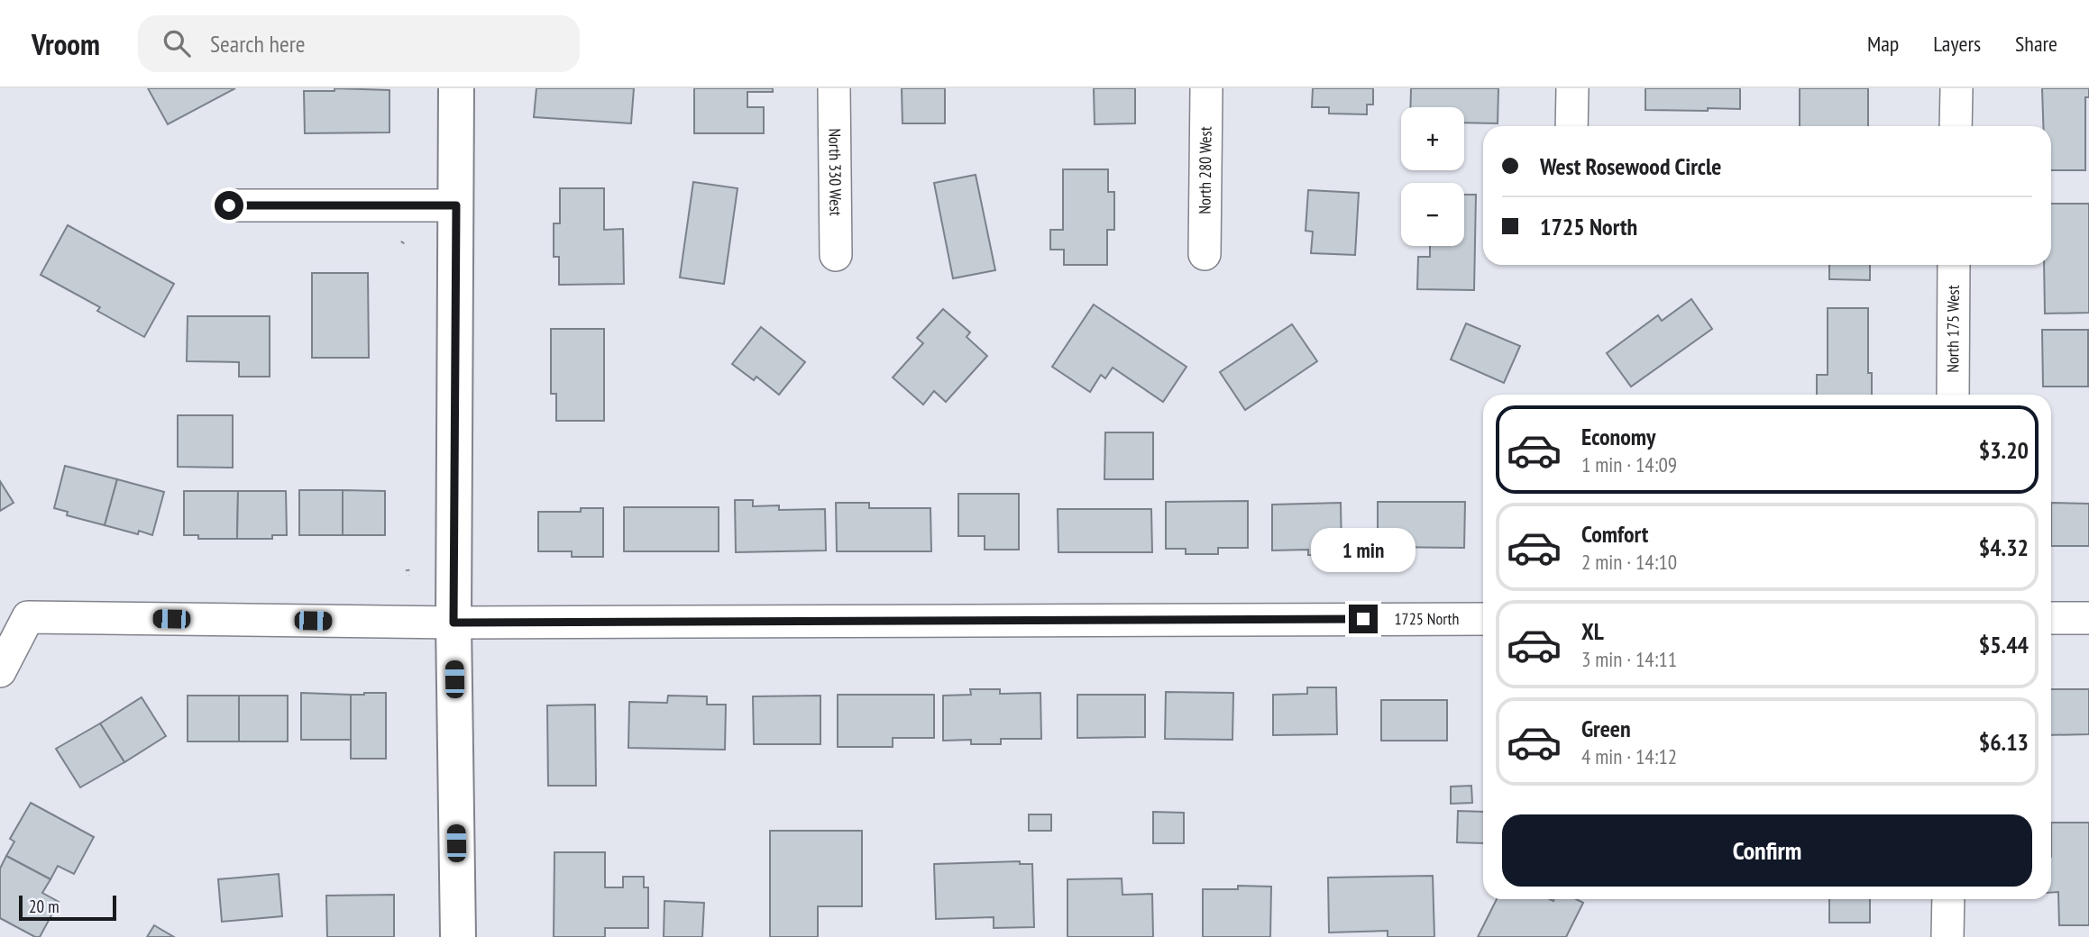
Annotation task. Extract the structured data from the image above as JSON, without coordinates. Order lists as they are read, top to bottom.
{
  "streets": {
    "street": [
      "North 330 West",
      "North 280 West",
      "North 175 West",
      "1725 North"
    ]
  },
  "scale_bar": "20 m",
  "page": {
    "header": "Vroom",
    "search": "Search here",
    "nav": ["Map", "Layers", "Share"],
    "map_buttons": ["+", "−"],
    "banner": ["West Rosewood Circle", "1725 North"],
    "list": [
      {
        "name": "Economy",
        "note": "1 min · 14:09",
        "value": "$3.20"
      },
      {
        "name": "Comfort",
        "note": "2 min · 14:10",
        "value": "$4.32"
      },
      {
        "name": "XL",
        "note": "3 min · 14:11",
        "value": "$5.44"
      },
      {
        "name": "Green",
        "note": "4 min · 14:12",
        "value": "$6.13"
      }
    ],
    "bubble": "1 min",
    "buttons": "Confirm",
    "scale": "20 m"
  }
}
